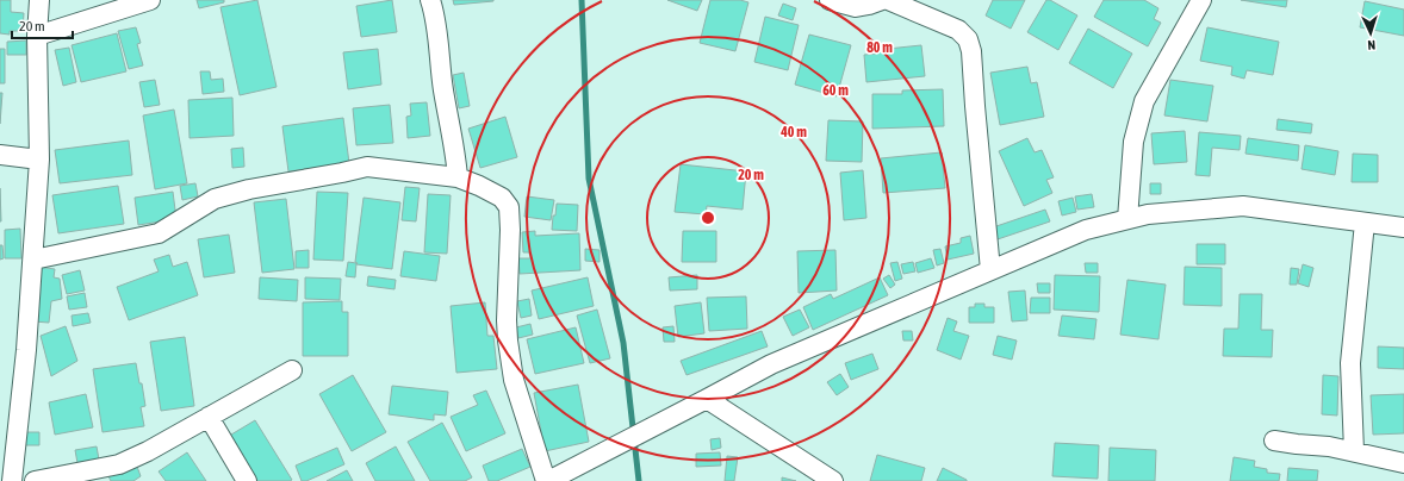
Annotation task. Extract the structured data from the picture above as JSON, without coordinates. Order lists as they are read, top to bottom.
{
  "scale_bar": "20 m",
  "north": "bottom",
  "rings": [
    "80 m",
    "60 m",
    "40 m",
    "20 m"
  ]
}
